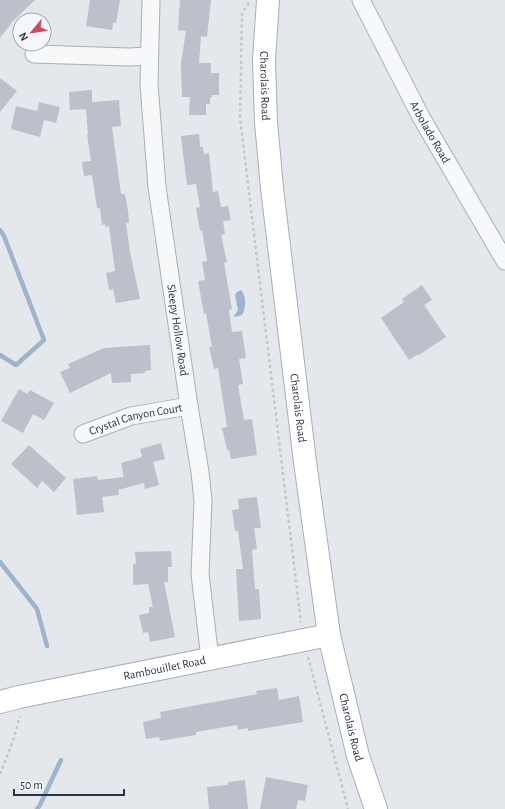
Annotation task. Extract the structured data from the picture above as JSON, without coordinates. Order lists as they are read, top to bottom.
{
  "streets": {
    "street": [
      "Charolais Road",
      "Arbolado Road",
      "Sleepy Hollow Road",
      "Crystal Canyon Court",
      "Rambouillet Road"
    ]
  },
  "crossings": [
    ["Charolais Road", "Rambouillet Road"],
    ["Sleepy Hollow Road", "Crystal Canyon Court"],
    ["Sleepy Hollow Road", "Rambouillet Road"]
  ],
  "scale_bar": "50 m",
  "north": "bottom left"
}
